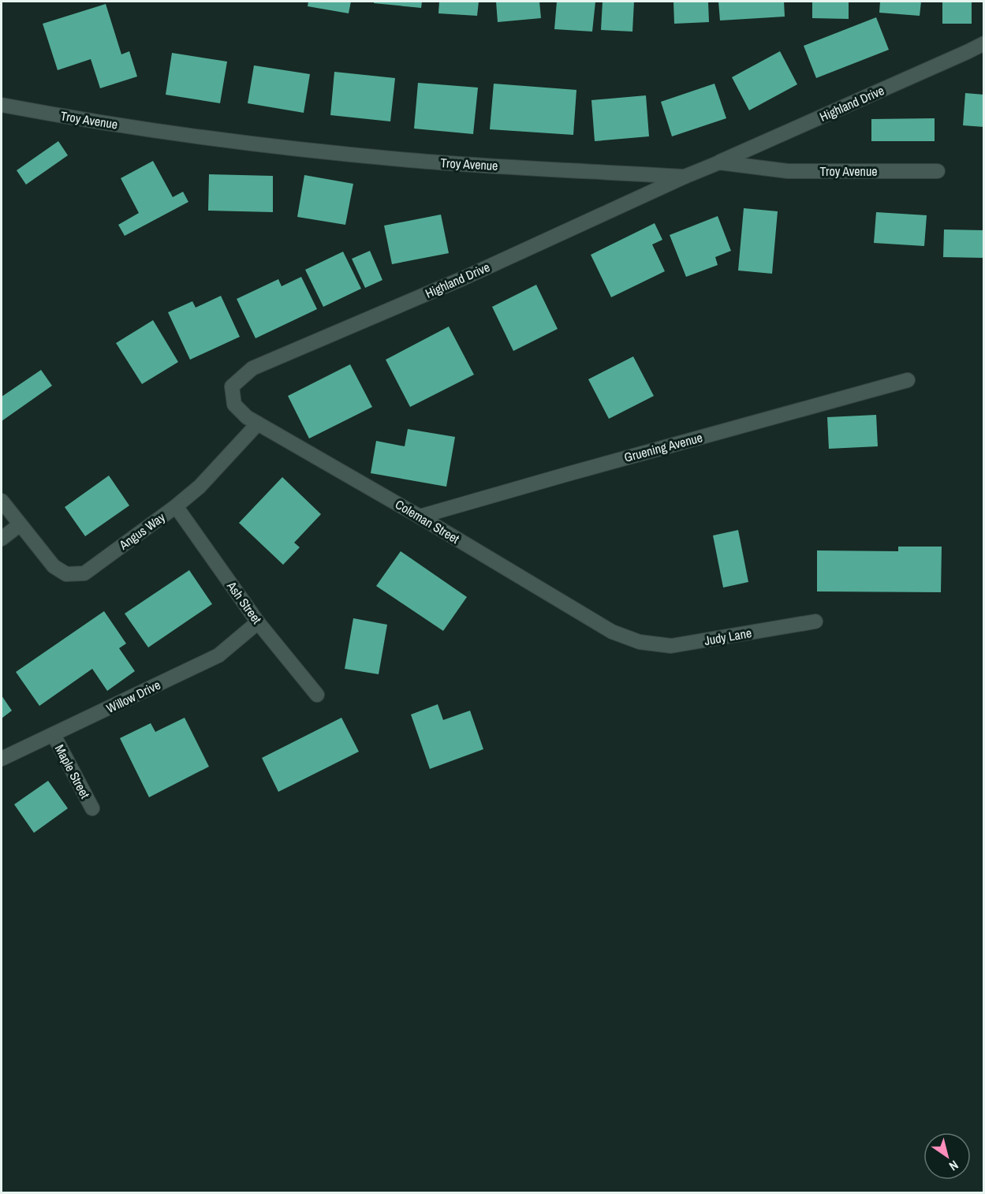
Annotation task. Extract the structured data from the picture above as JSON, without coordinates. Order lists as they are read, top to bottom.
{
  "streets": {
    "street": [
      "Highland Drive",
      "Troy Avenue",
      "Gruening Avenue",
      "Coleman Street",
      "Angus Way",
      "Ash Street",
      "Judy Lane",
      "Willow Drive",
      "Maple Street"
    ]
  },
  "crossings": [
    ["Highland Drive", "Troy Avenue"],
    ["Highland Drive", "Coleman Street"],
    ["Gruening Avenue", "Coleman Street"],
    ["Coleman Street", "Angus Way"],
    ["Coleman Street", "Judy Lane"],
    ["Angus Way", "Ash Street"],
    ["Ash Street", "Willow Drive"],
    ["Willow Drive", "Maple Street"]
  ],
  "north": "bottom right"
}
